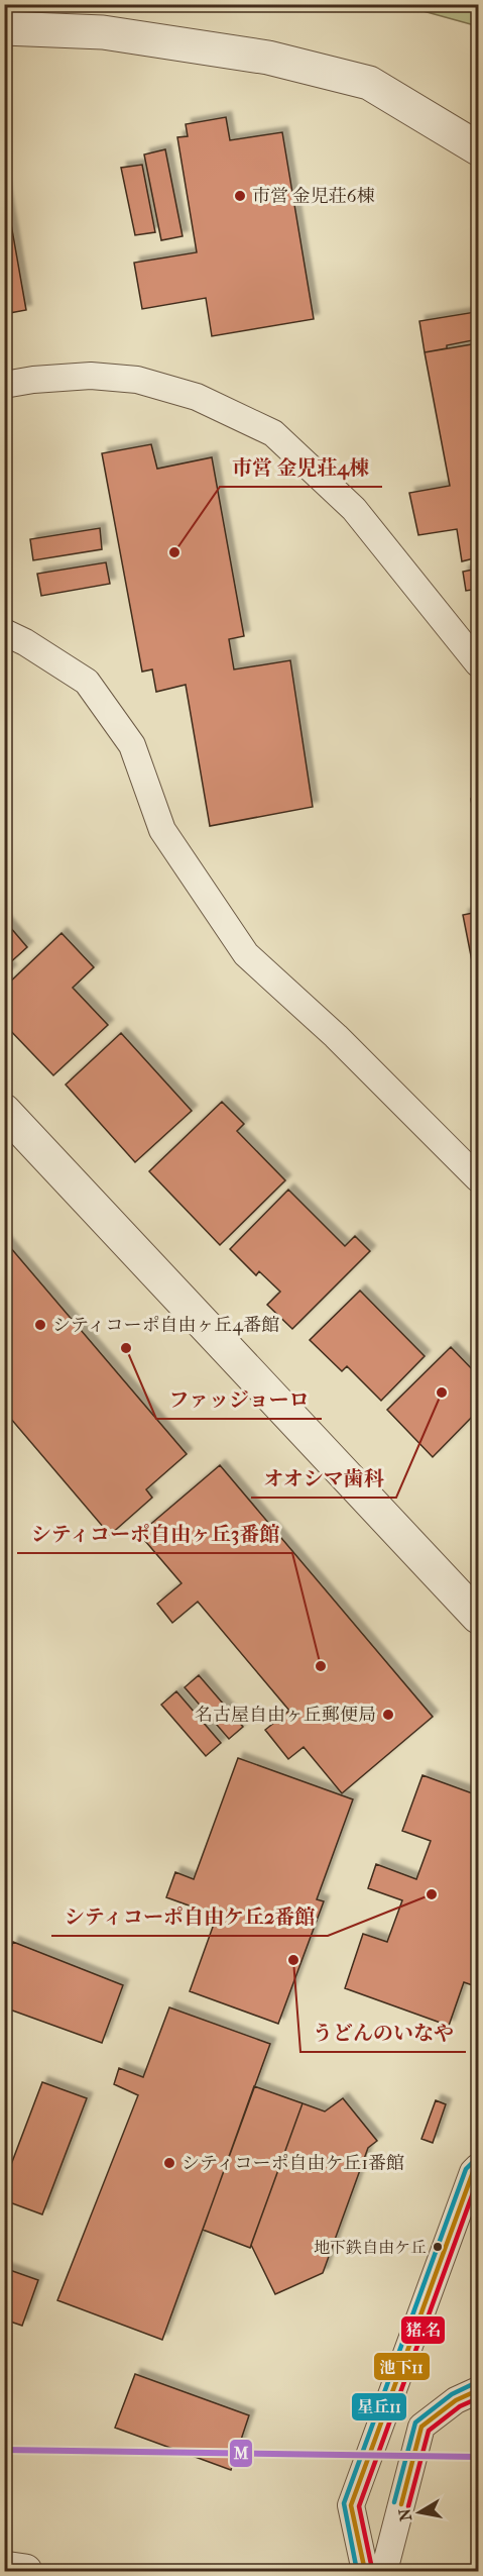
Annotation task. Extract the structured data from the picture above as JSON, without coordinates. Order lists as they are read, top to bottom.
{
  "places": [
    "市営 金児荘6棟",
    "市営 金児荘4棟",
    "シティコーポ自由ヶ丘4番館",
    "ファッジョーロ",
    "オオシマ歯科",
    "シティコーポ自由ヶ丘3番館",
    "名古屋自由ヶ丘郵便局",
    "シティコーポ自由ケ丘2番館",
    "うどんのいなや",
    "シティコーポ自由ケ丘1番館",
    "地下鉄自由ケ丘"
  ],
  "lines": [
    "transit line 星丘11",
    "transit line 池下11",
    "transit line 猪.名",
    "transit line M"
  ],
  "north": "left"
}
